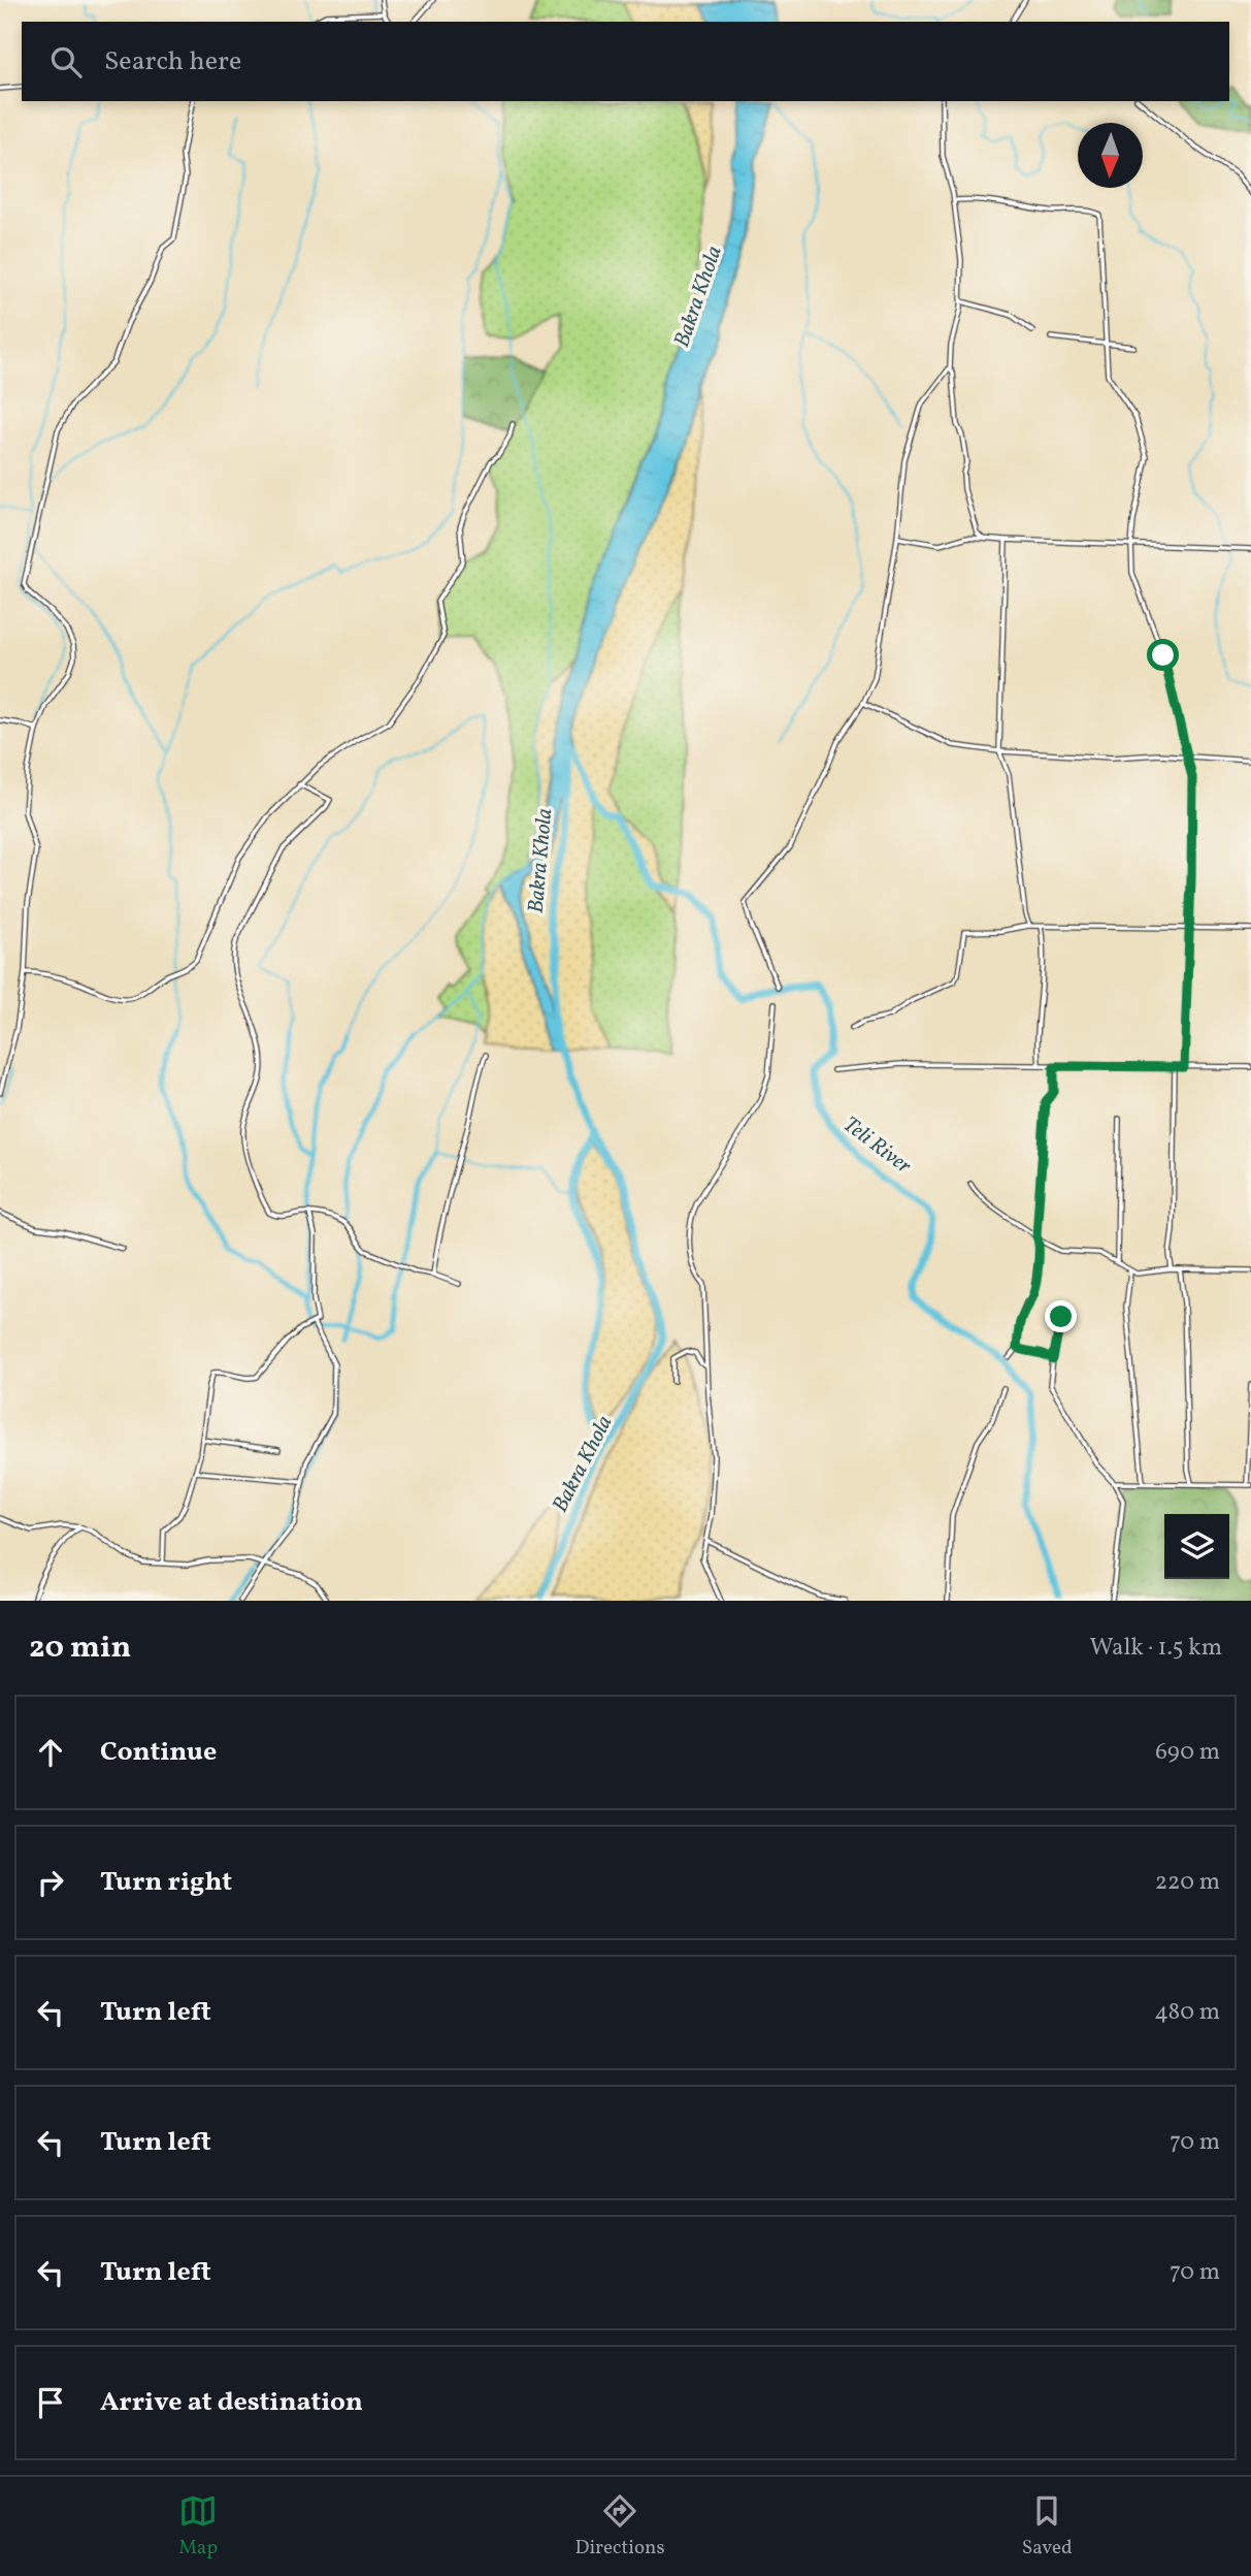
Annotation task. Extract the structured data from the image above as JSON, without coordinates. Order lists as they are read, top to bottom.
{
  "water": ["Bakra Khola", "Teli River"],
  "north": "bottom",
  "page": {
    "search": "Search here",
    "heading": ["20 min", "Walk · 1.5 km"],
    "list": [
      ["Continue", "690 m"],
      ["Turn right", "220 m"],
      ["Turn left", "480 m"],
      ["Turn left", "70 m"],
      ["Turn left", "70 m"],
      "Arrive at destination"
    ],
    "nav": ["Map", "Directions", "Saved"]
  }
}
